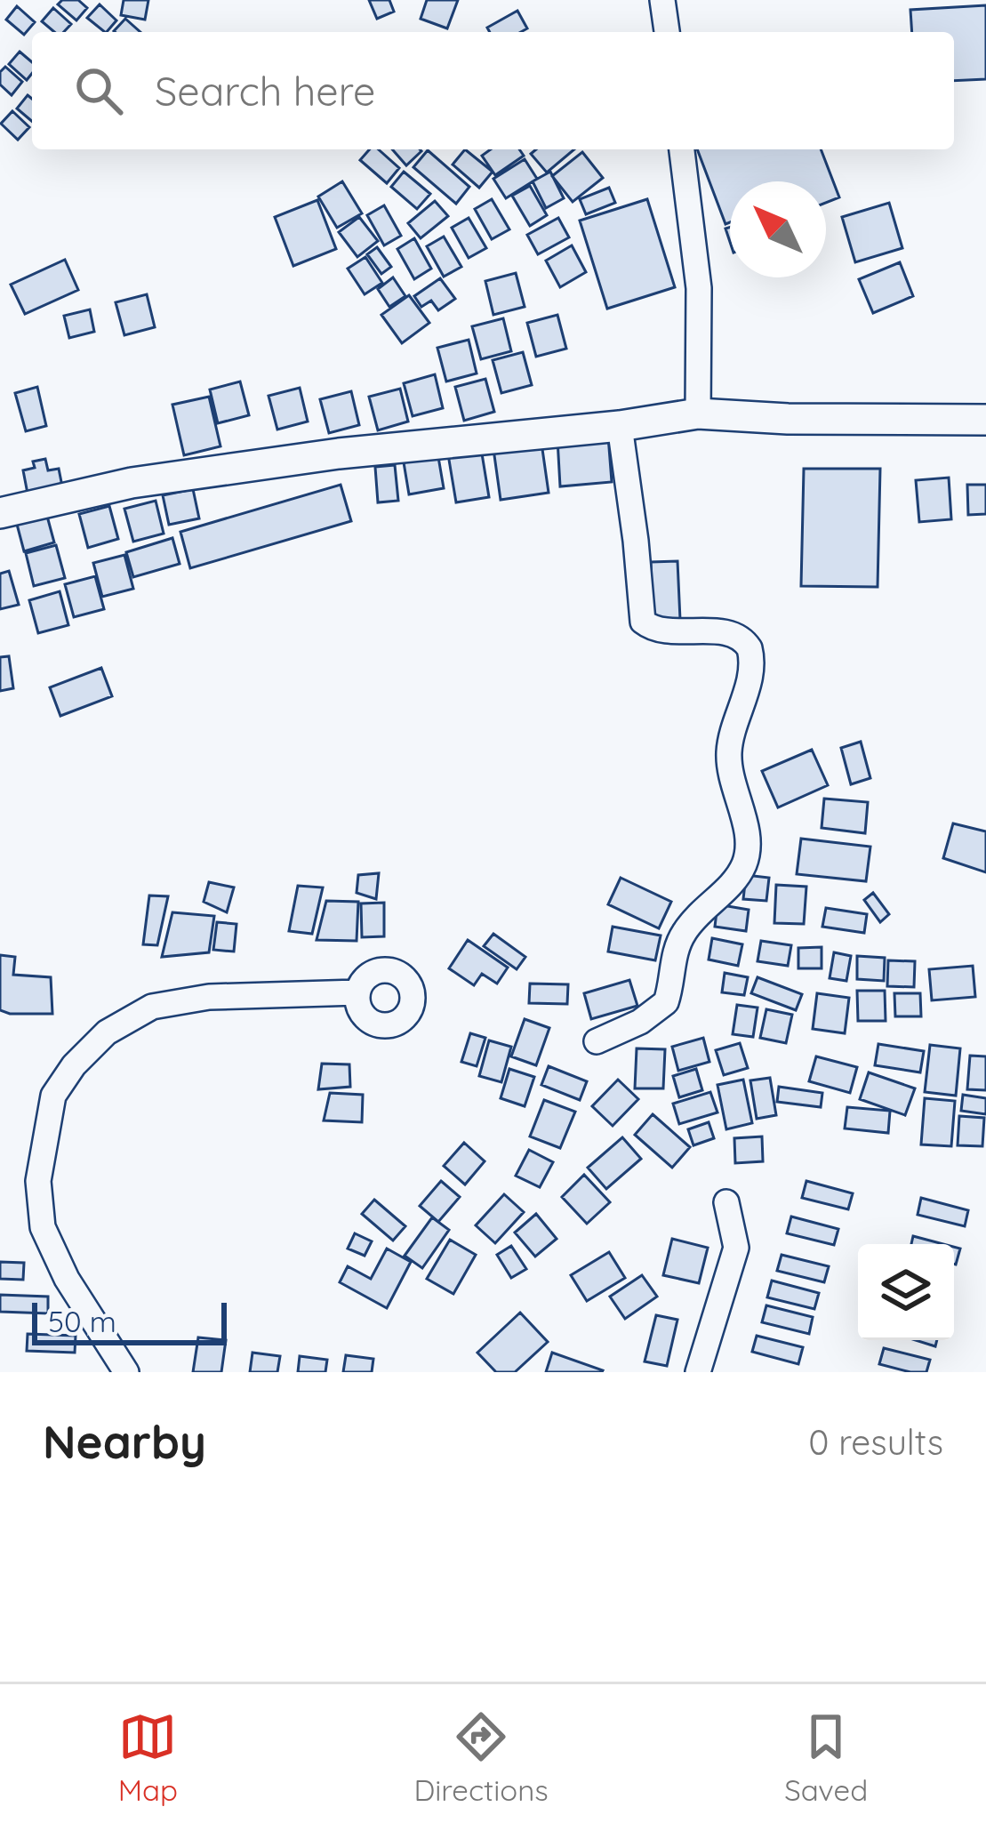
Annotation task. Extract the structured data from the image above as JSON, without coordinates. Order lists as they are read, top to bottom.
{
  "scale_bar": "50 m",
  "north": "top left",
  "page": {
    "search": "Search here",
    "scale": "50 m",
    "heading": ["Nearby", "0 results"],
    "nav": ["Map", "Directions", "Saved"]
  }
}
